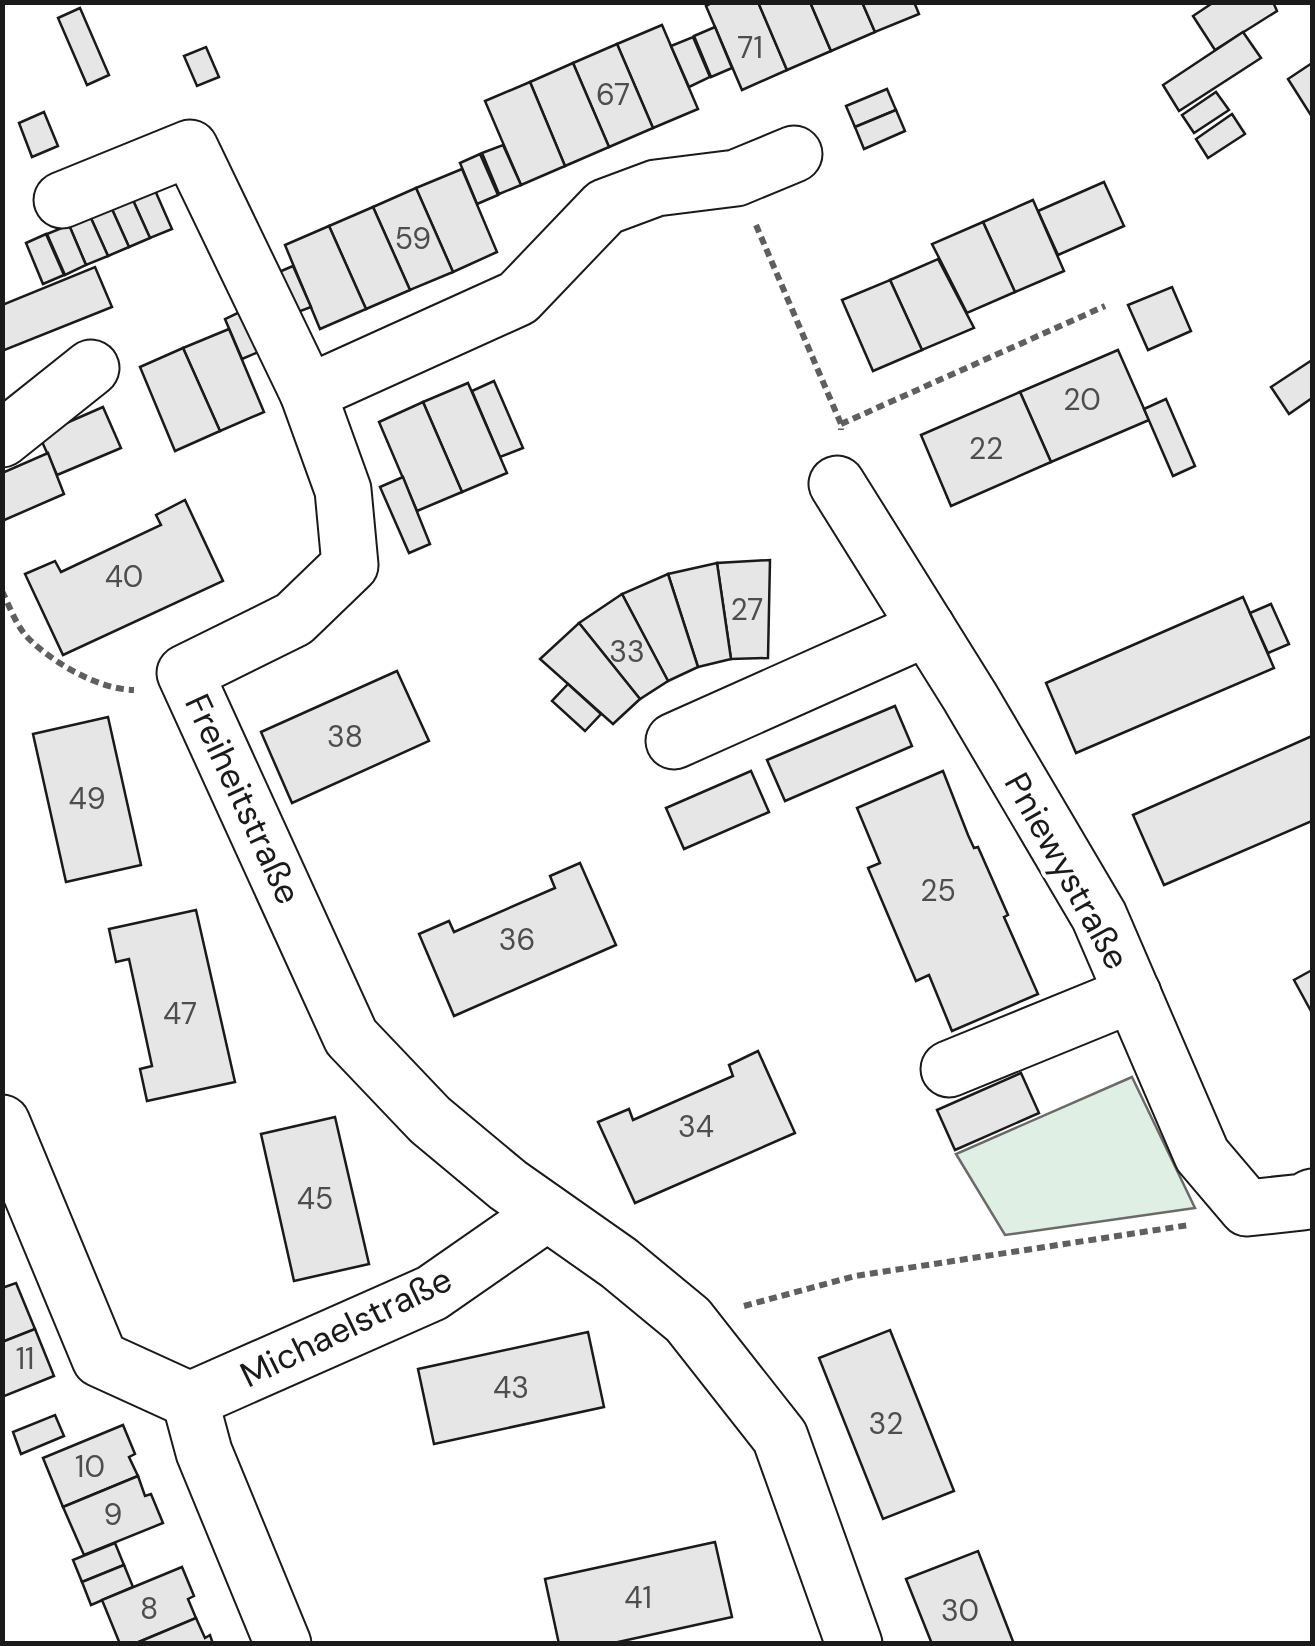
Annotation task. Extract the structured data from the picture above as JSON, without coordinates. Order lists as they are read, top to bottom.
{
  "streets": {
    "street": ["Freiheitstraße", "Pniewystraße", "Michaelstraße"]
  },
  "crossings": [
    ["Freiheitstraße", "Michaelstraße"]
  ],
  "house_numbers": [
    "71",
    "67",
    "59",
    "20",
    "22",
    "40",
    "27",
    "33",
    "38",
    "49",
    "25",
    "36",
    "47",
    "34",
    "45",
    "11",
    "43",
    "32",
    "10",
    "9",
    "41",
    "8",
    "30"
  ]
}
